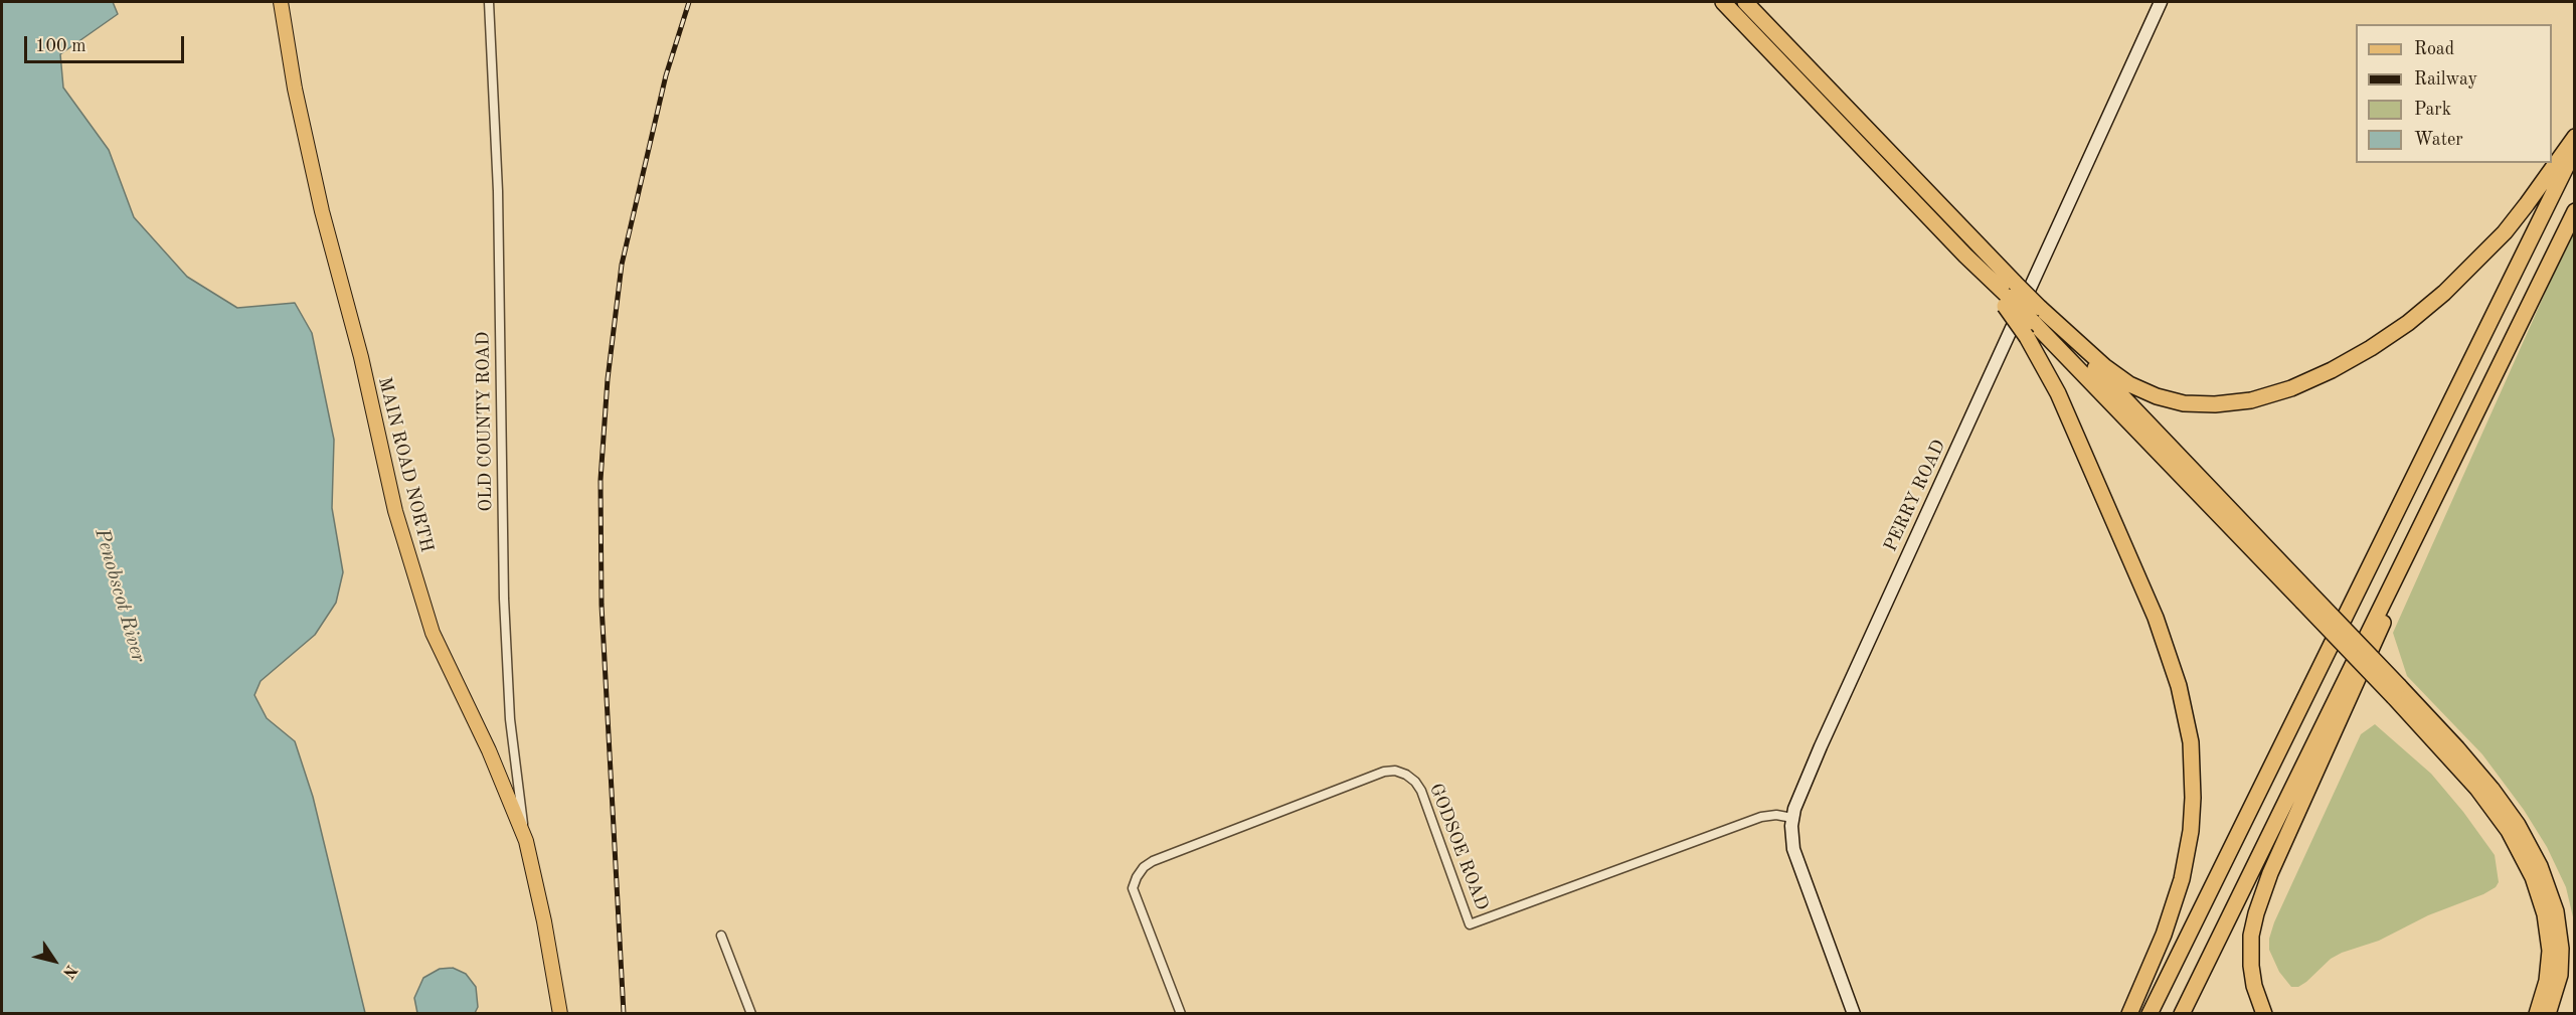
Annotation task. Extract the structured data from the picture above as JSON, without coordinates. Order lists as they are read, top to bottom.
{
  "streets": {
    "main road": ["MAIN ROAD NORTH"],
    "street": ["OLD COUNTY ROAD", "PERRY ROAD", "GODSOE ROAD"]
  },
  "crossings": [
    ["OLD COUNTY ROAD", "MAIN ROAD NORTH"],
    ["PERRY ROAD", "GODSOE ROAD"]
  ],
  "water": ["Penobscot River"],
  "legend": [
    "Road",
    "Railway",
    "Park",
    "Water"
  ],
  "scale_bar": "100 m",
  "north": "bottom right"
}
